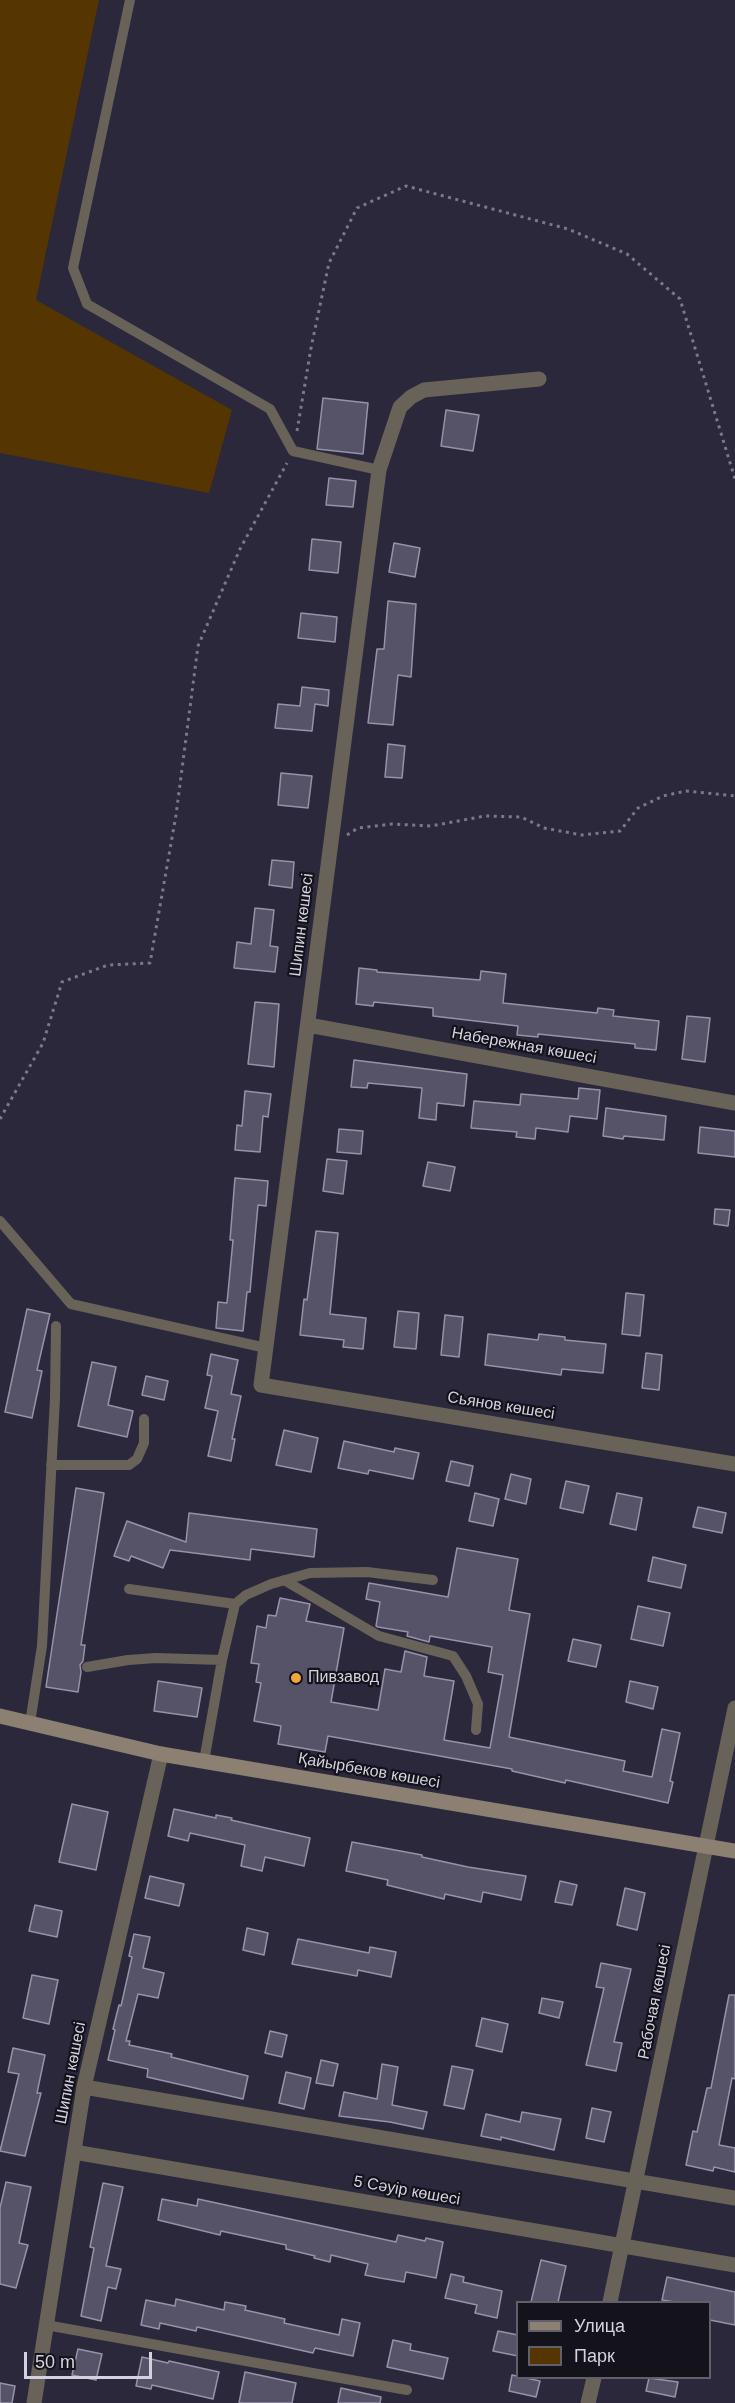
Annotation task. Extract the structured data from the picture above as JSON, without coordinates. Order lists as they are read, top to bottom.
{
  "streets": {
    "main road": ["Қайырбеков көшесі"],
    "street": [
      "Шипин көшесі",
      "Набережная көшесі",
      "Сьянов көшесі",
      "Рабочая көшесі",
      "5 Сәуір көшесі"
    ]
  },
  "crossings": [
    ["Шипин көшесі", "Набережная көшесі"],
    ["Шипин көшесі", "Сьянов көшесі"],
    ["Шипин көшесі", "Қайырбеков көшесі"],
    ["Шипин көшесі", "5 Сәуір көшесі"],
    ["Қайырбеков көшесі", "Рабочая көшесі"],
    ["Рабочая көшесі", "5 Сәуір көшесі"]
  ],
  "places": ["Пивзавод"],
  "legend": ["Улица", "Парк"],
  "scale_bar": "50 m"
}
